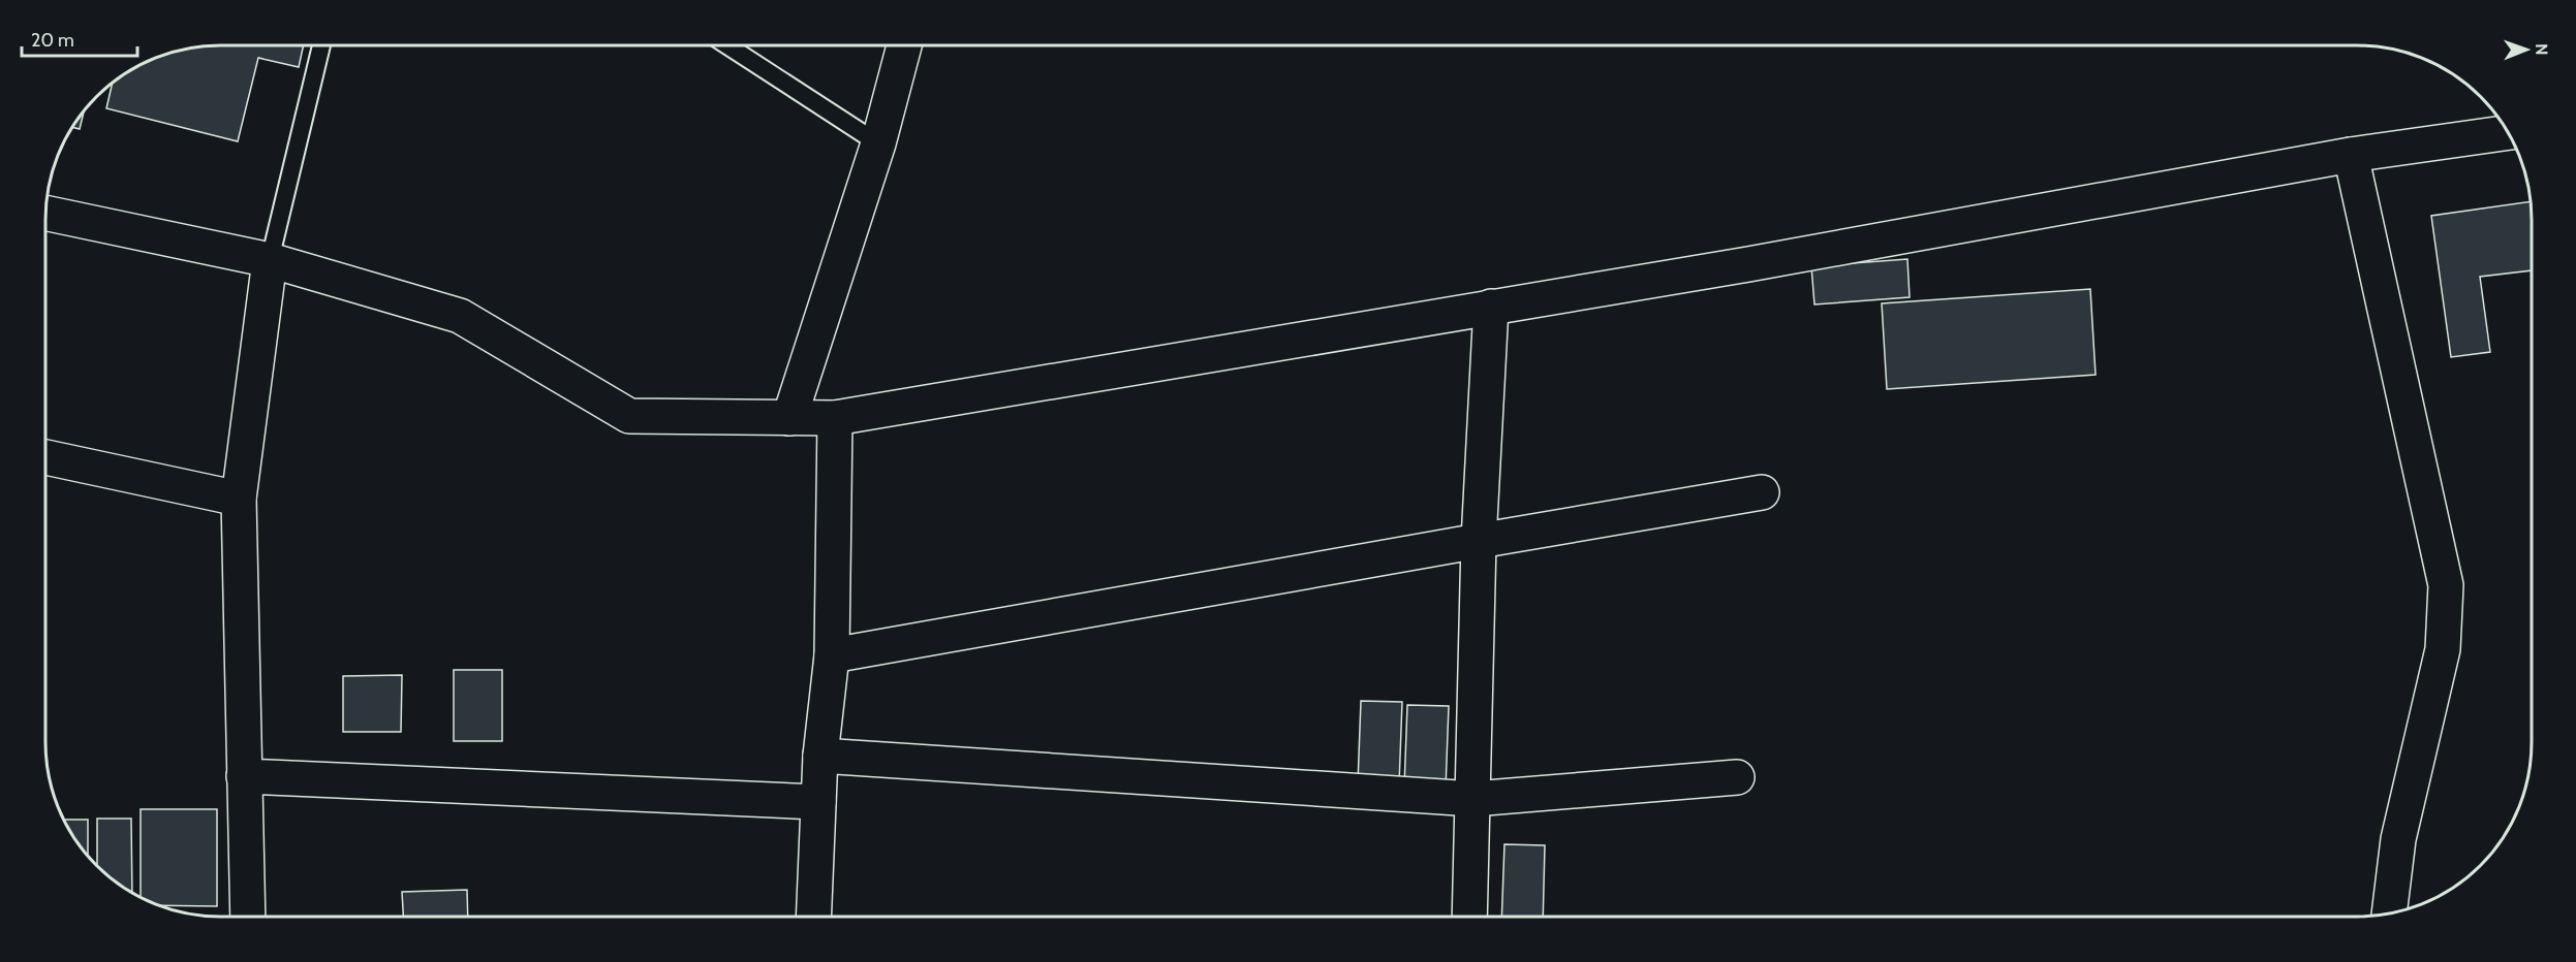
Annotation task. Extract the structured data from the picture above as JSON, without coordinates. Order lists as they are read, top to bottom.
{
  "scale_bar": "20 m",
  "north": "right"
}
